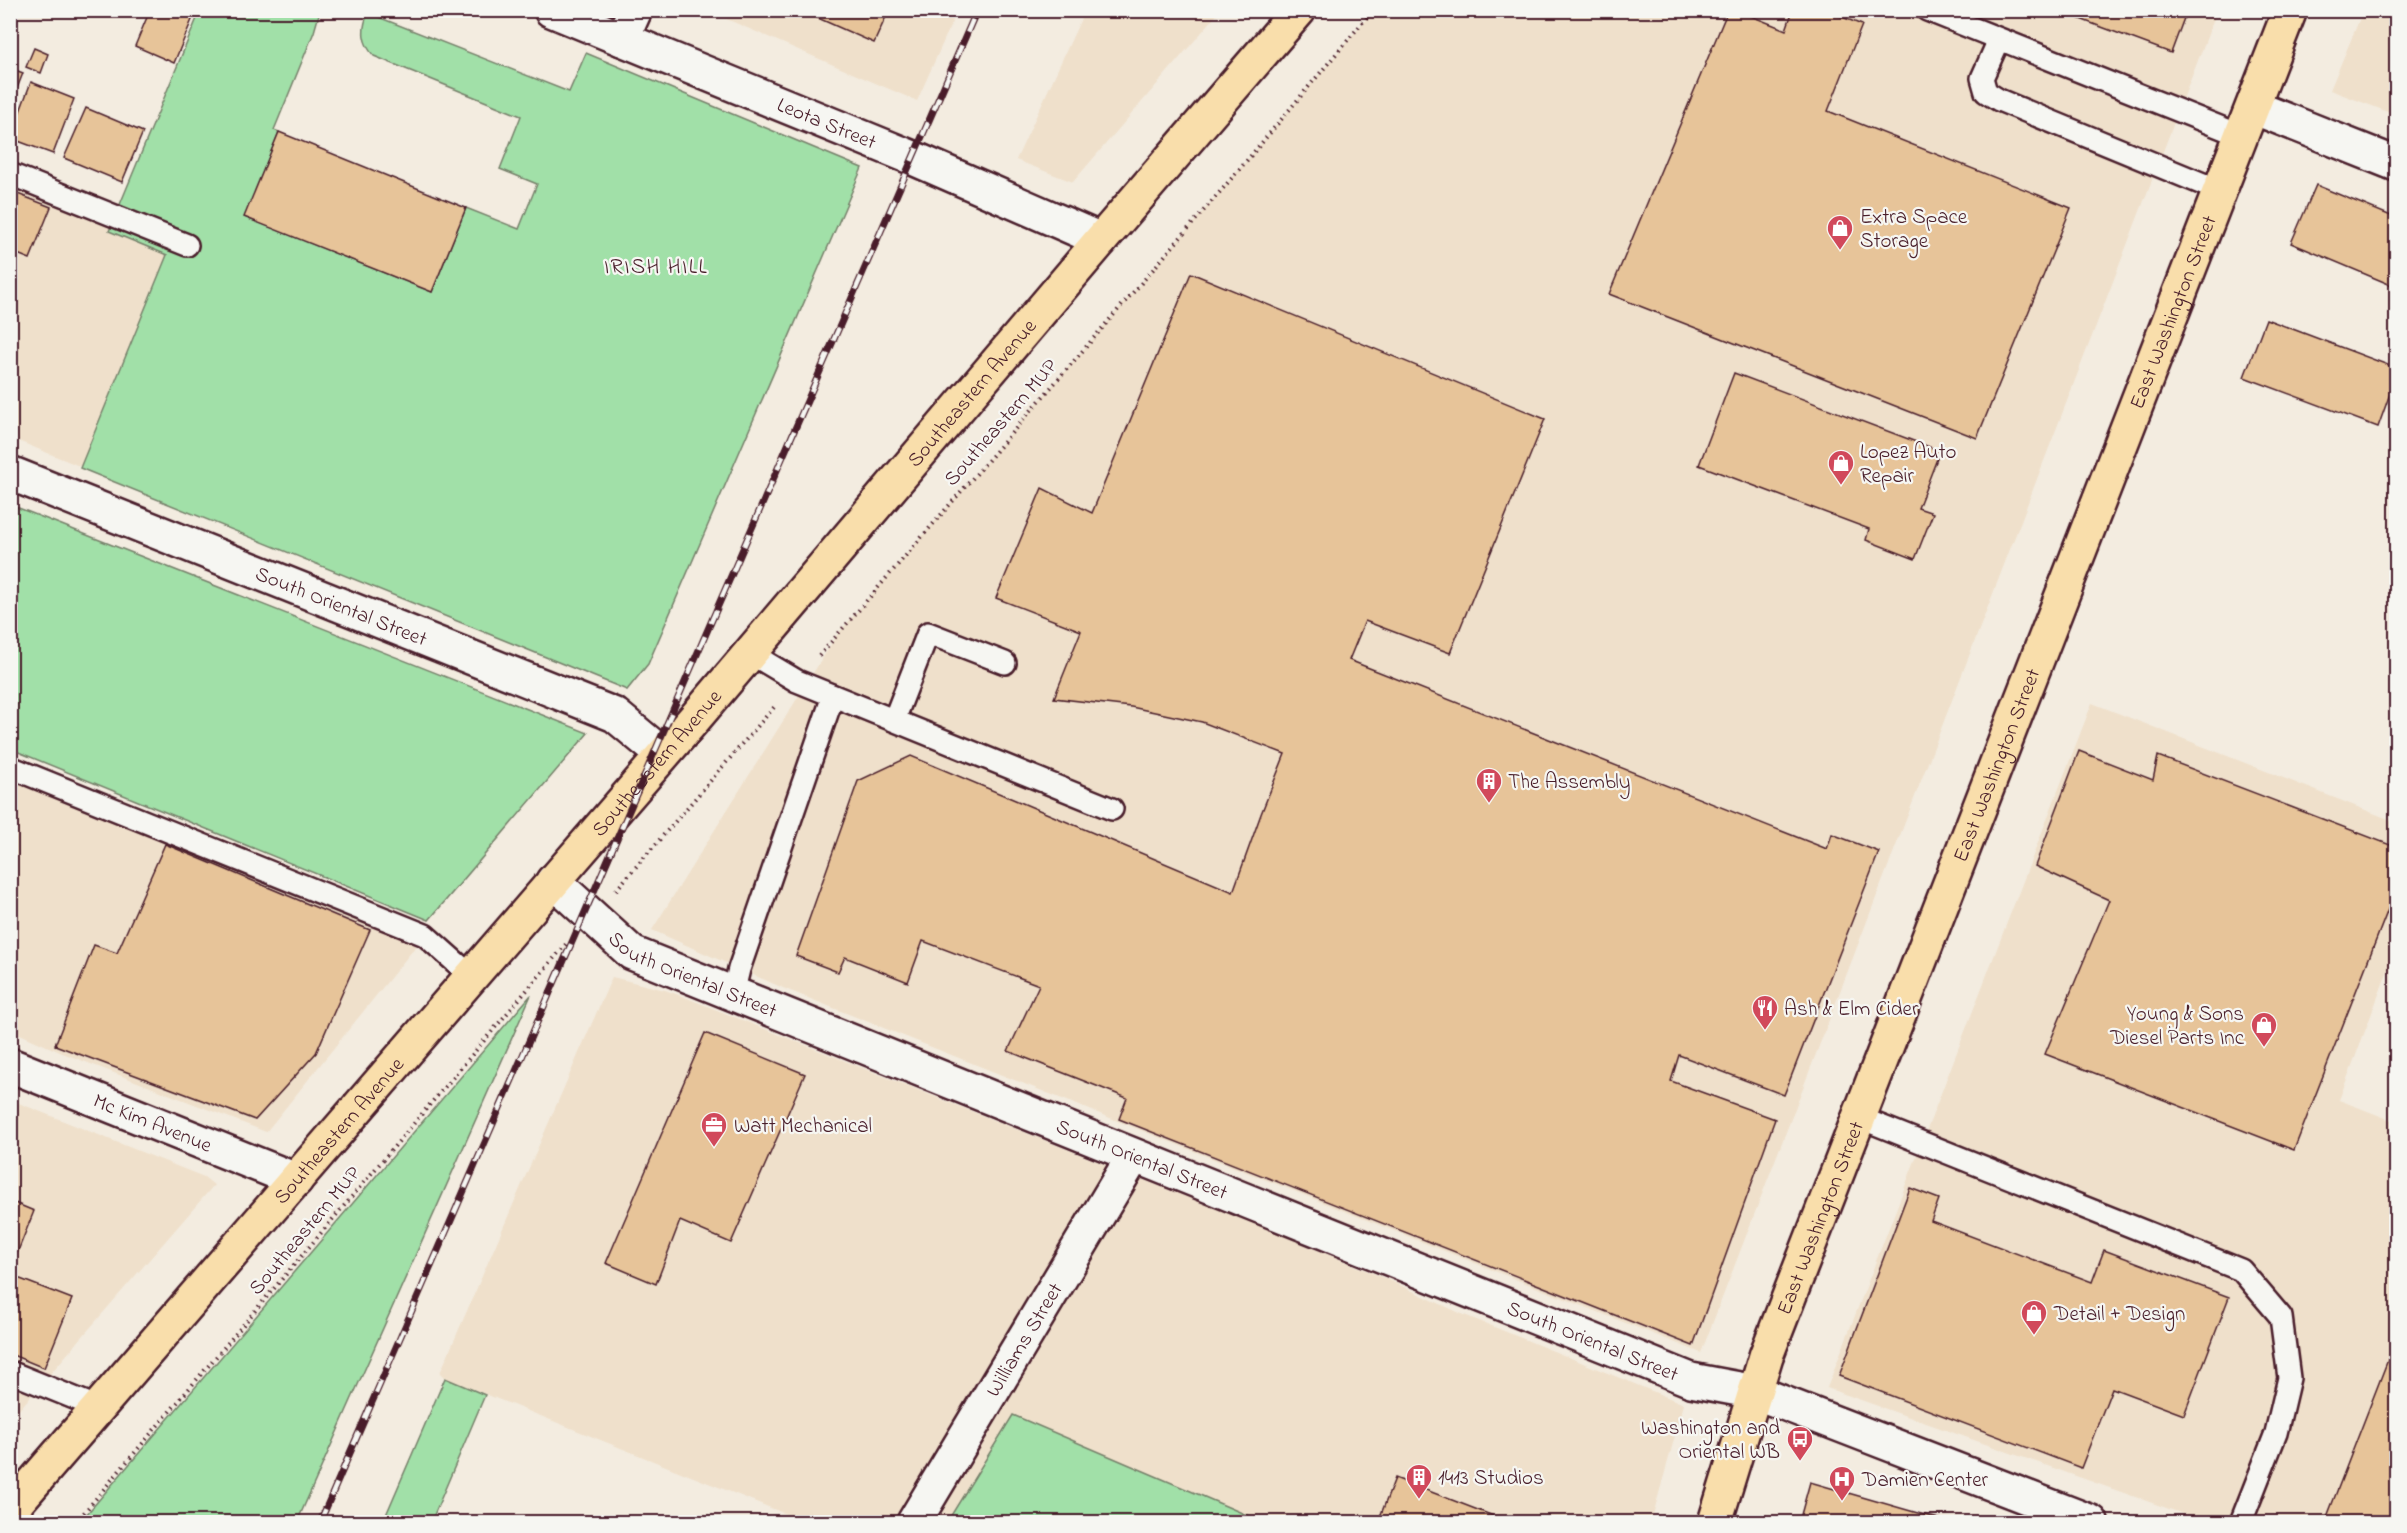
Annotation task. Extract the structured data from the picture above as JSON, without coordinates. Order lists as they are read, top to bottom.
{
  "streets": {
    "main road": ["East Washington Street", "Southeastern Avenue"],
    "street": [
      "Leota Street",
      "South Oriental Street",
      "Mc Kim Avenue",
      "Williams Street"
    ],
    "path": ["Southeastern MUP"]
  },
  "crossings": [
    ["Leota Street", "Southeastern Avenue"],
    ["East Washington Street", "South Oriental Street"],
    ["Southeastern Avenue", "South Oriental Street"],
    ["Southeastern Avenue", "Mc Kim Avenue"],
    ["Southeastern MUP", "South Oriental Street"],
    ["South Oriental Street", "Williams Street"]
  ],
  "districts": ["IRISH HILL"],
  "places": {
    "shop": [
      "Extra Space Storage",
      "Lopez Auto Repair",
      "Young & Sons Diesel Parts Inc",
      "Detail + Design"
    ],
    "building": ["The Assembly", "1413 Studios"],
    "restaurant": ["Ash & Elm Cider"],
    "office": ["Watt Mechanical"],
    "bus stop": ["Washington and Oriental WB"],
    "hospital": ["Damien Center"]
  }
}
